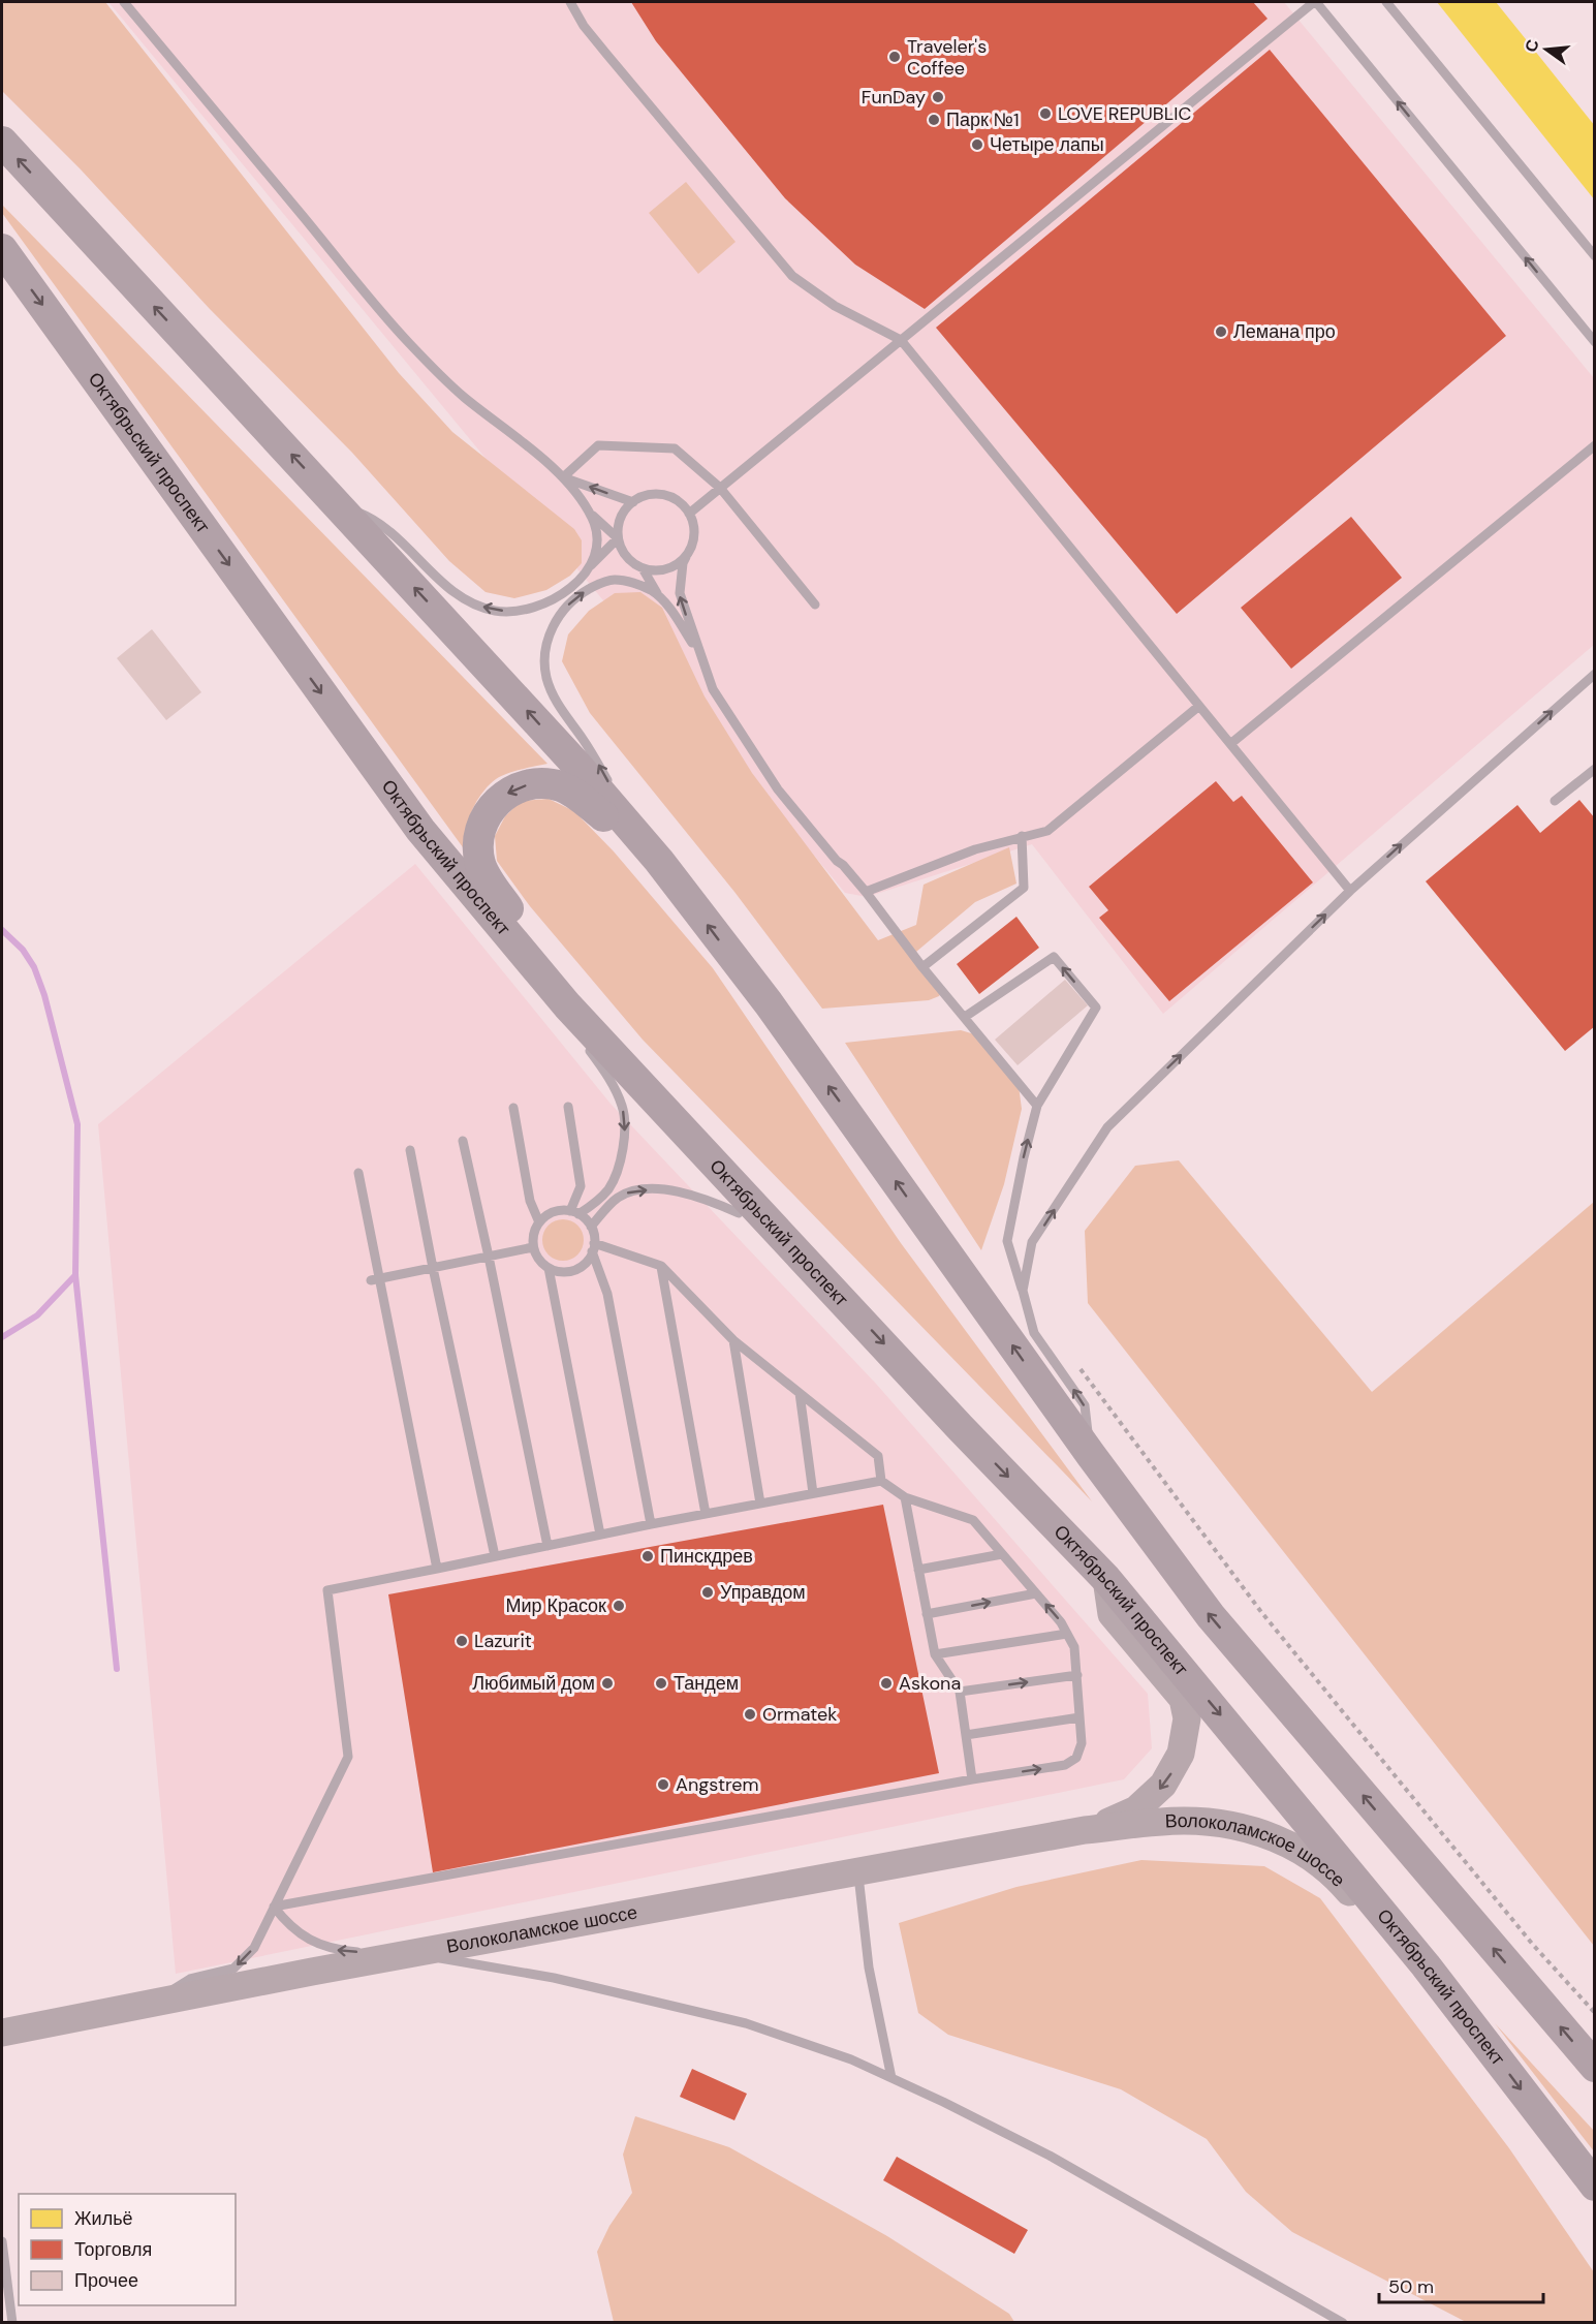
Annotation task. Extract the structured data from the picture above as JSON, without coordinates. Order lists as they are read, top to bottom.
{
  "streets": {
    "main road": ["Октябрьский проспект", "Волоколамское шоссе"]
  },
  "crossings": [
    ["Октябрьский проспект", "Волоколамское шоссе"]
  ],
  "places": [
    "Traveler's Coffee",
    "FunDay",
    "LOVE REPUBLIC",
    "Парк №1",
    "Четыре лапы",
    "Лемана про",
    "Пинскдрев",
    "Управдом",
    "Мир Красок",
    "Lazurit",
    "Любимый дом",
    "Тандем",
    "Askona",
    "Ormatek",
    "Angstrem"
  ],
  "legend": ["Жильё", "Торговля", "Прочее"],
  "scale_bar": "50 m",
  "north": "left"
}
